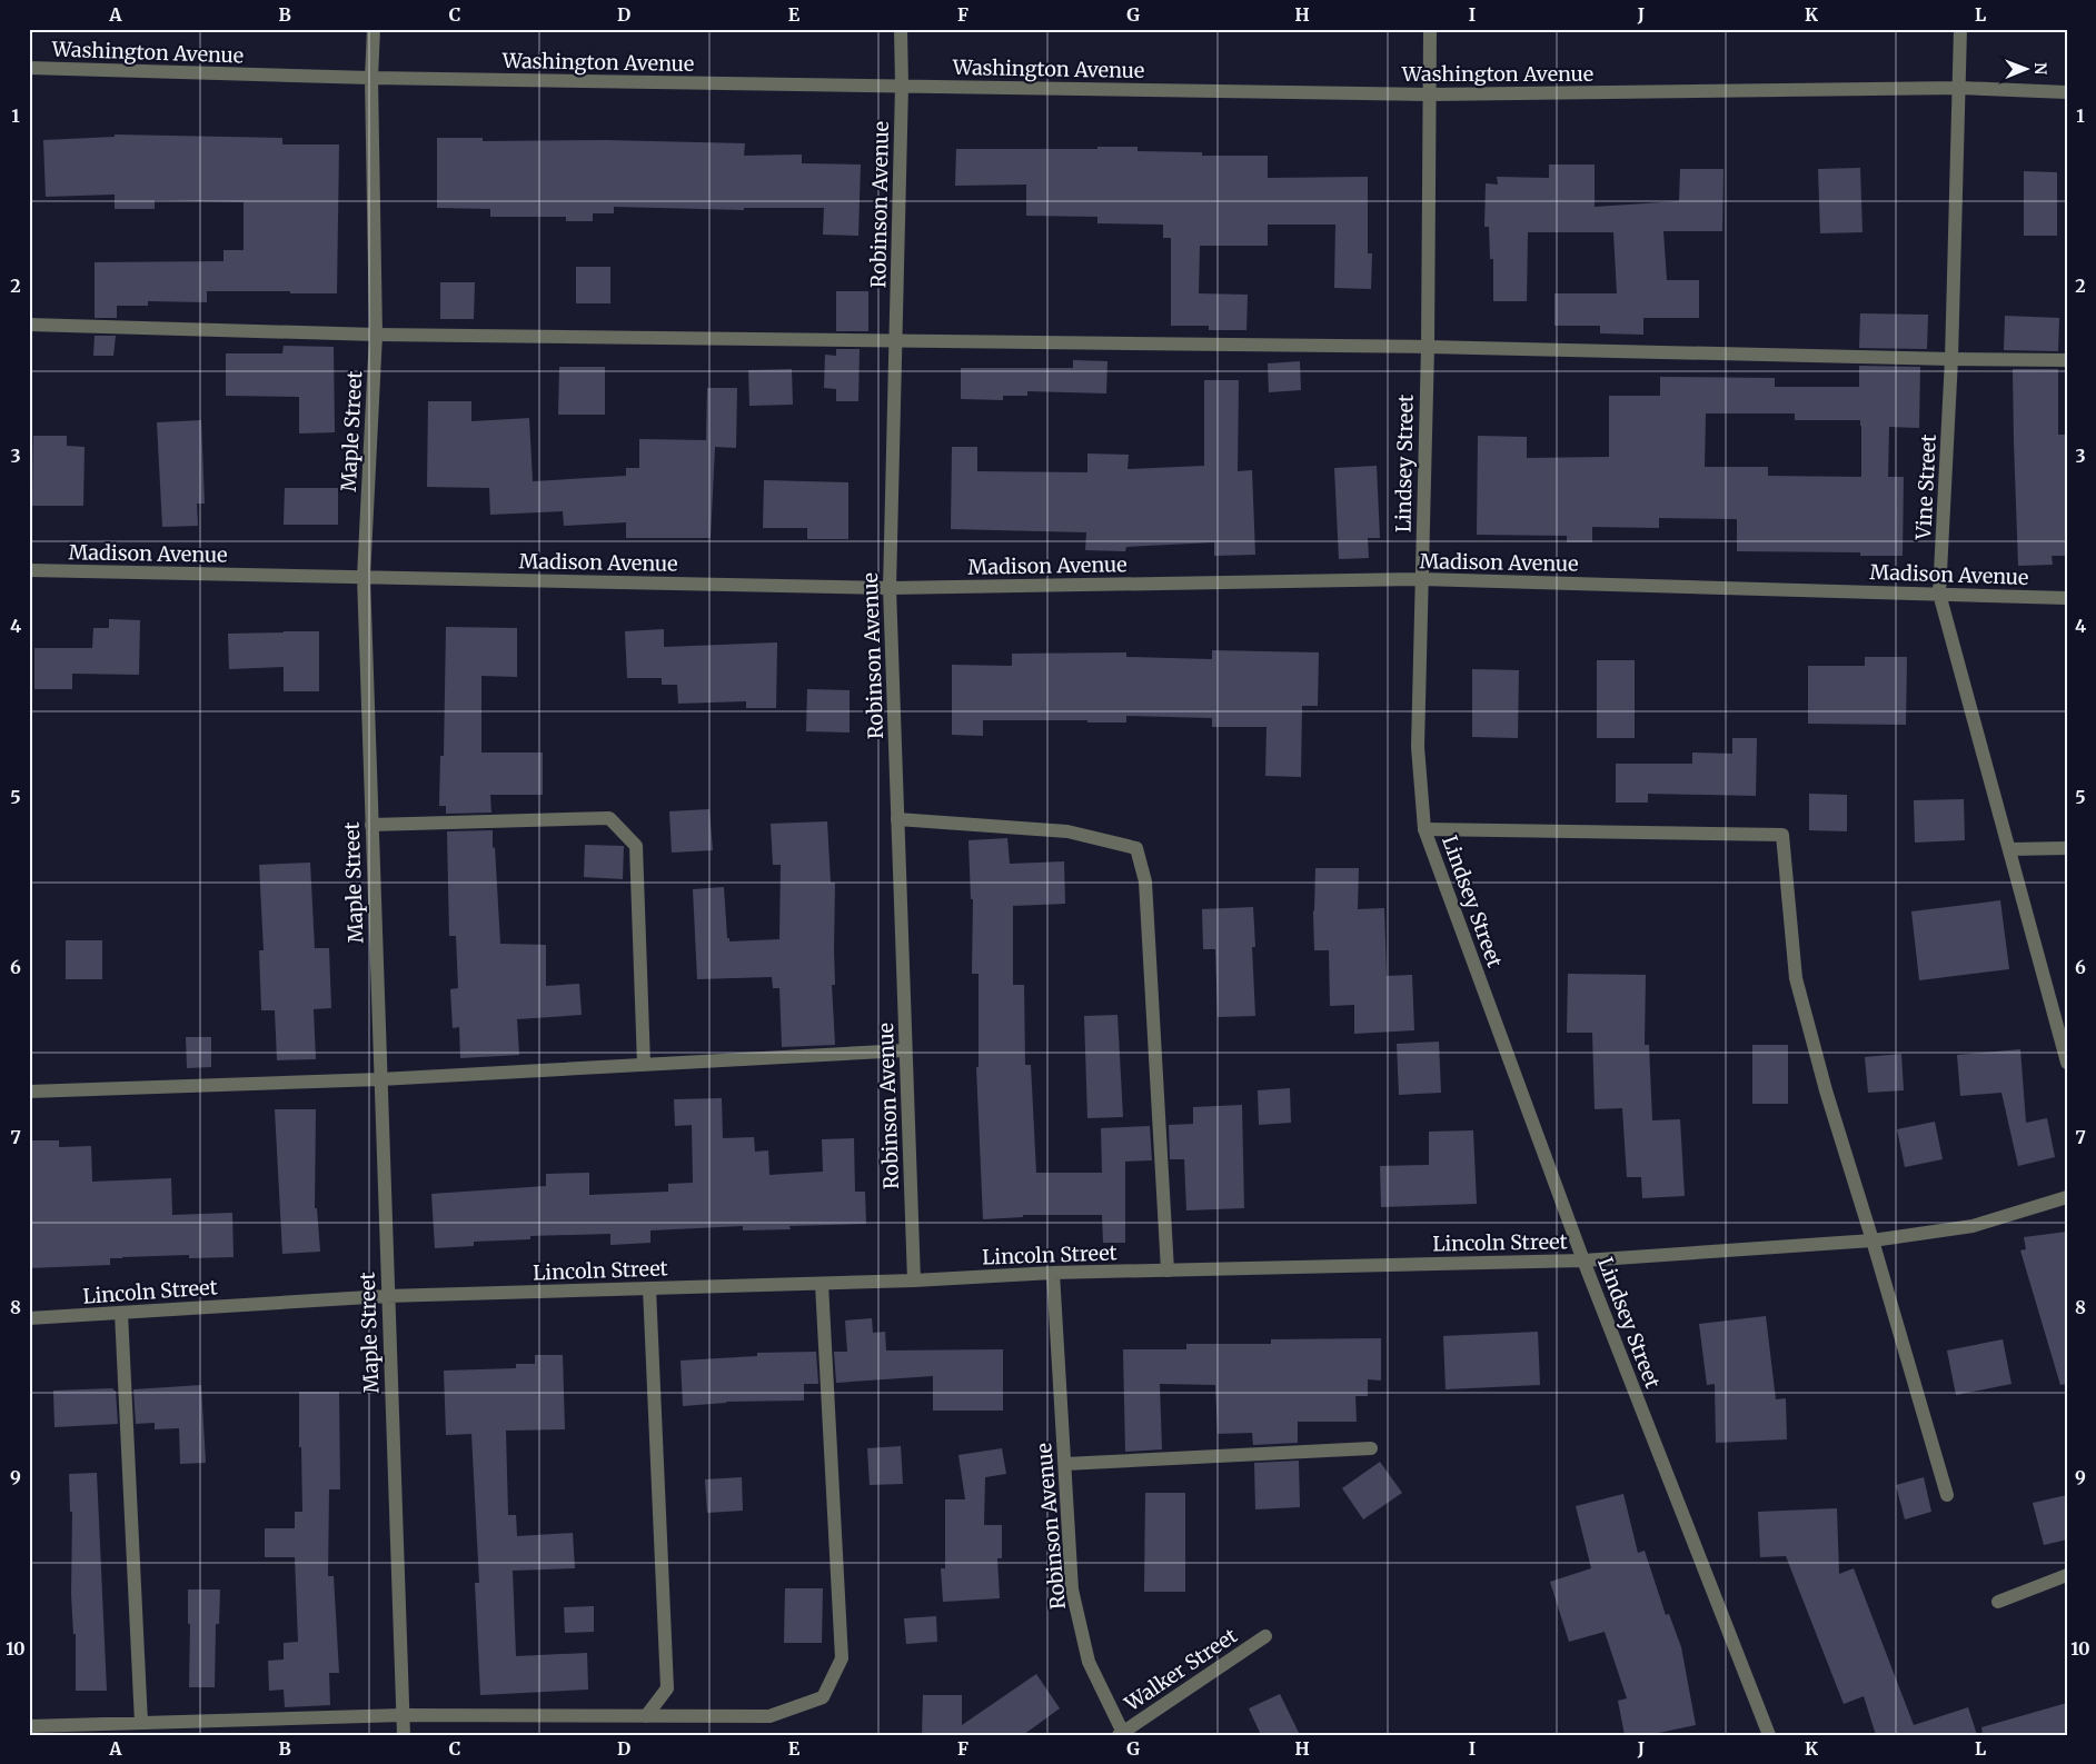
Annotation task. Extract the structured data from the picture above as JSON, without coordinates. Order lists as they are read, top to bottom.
{
  "streets": {
    "street": [
      "Washington Avenue",
      "Robinson Avenue",
      "Maple Street",
      "Lindsey Street",
      "Vine Street",
      "Madison Avenue",
      "Lincoln Street",
      "Walker Street"
    ]
  },
  "crossings": [
    ["Washington Avenue", "Robinson Avenue"],
    ["Washington Avenue", "Maple Street"],
    ["Washington Avenue", "Lindsey Street"],
    ["Washington Avenue", "Vine Street"],
    ["Robinson Avenue", "Madison Avenue"],
    ["Robinson Avenue", "Lincoln Street"],
    ["Robinson Avenue", "Walker Street"],
    ["Maple Street", "Madison Avenue"],
    ["Maple Street", "Lincoln Street"],
    ["Lindsey Street", "Madison Avenue"],
    ["Lindsey Street", "Lincoln Street"],
    ["Vine Street", "Madison Avenue"]
  ],
  "north": "right",
  "grid": {
    "columns": [
      "A",
      "B",
      "C",
      "D",
      "E",
      "F",
      "G",
      "H",
      "I",
      "J",
      "K",
      "L"
    ],
    "rows": [
      "1",
      "2",
      "3",
      "4",
      "5",
      "6",
      "7",
      "8",
      "9",
      "10"
    ]
  }
}
